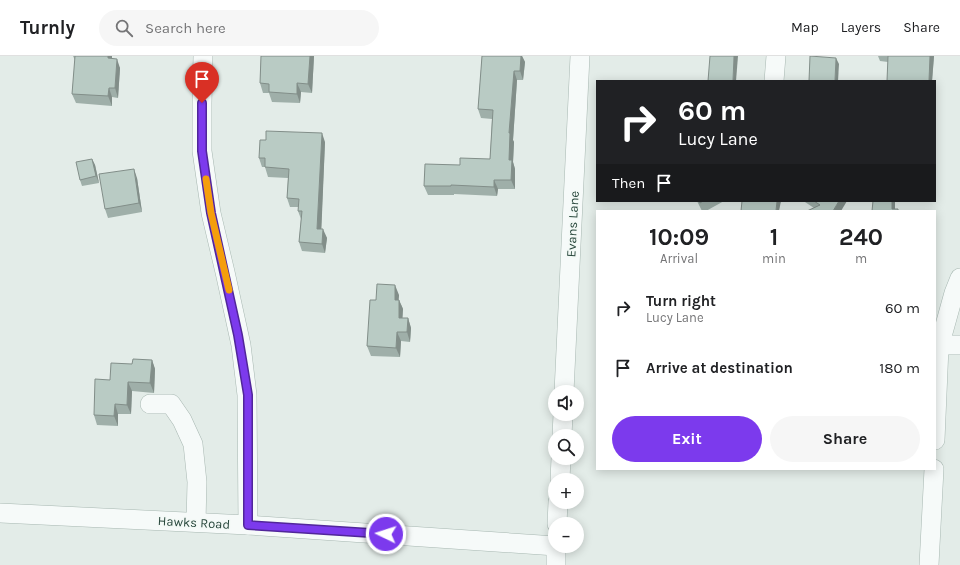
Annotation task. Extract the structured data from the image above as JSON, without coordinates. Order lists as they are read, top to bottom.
{
  "streets": {
    "street": ["Evans Lane", "Hawks Road"]
  },
  "page": {
    "header": "Turnly",
    "search": "Search here",
    "nav": ["Map", "Layers", "Share"],
    "turn": ["60 m", "Lucy Lane"],
    "then": "Then",
    "eta": [
      "10:09",
      "Arrival",
      "1",
      "min",
      "240",
      "m"
    ],
    "list": [
      {
        "name": "Turn right",
        "note": "Lucy Lane",
        "value": "60 m"
      },
      {
        "name": "Arrive at destination",
        "value": "180 m"
      }
    ],
    "map_buttons": ["+", "−"],
    "buttons": ["Exit", "Share"]
  }
}
